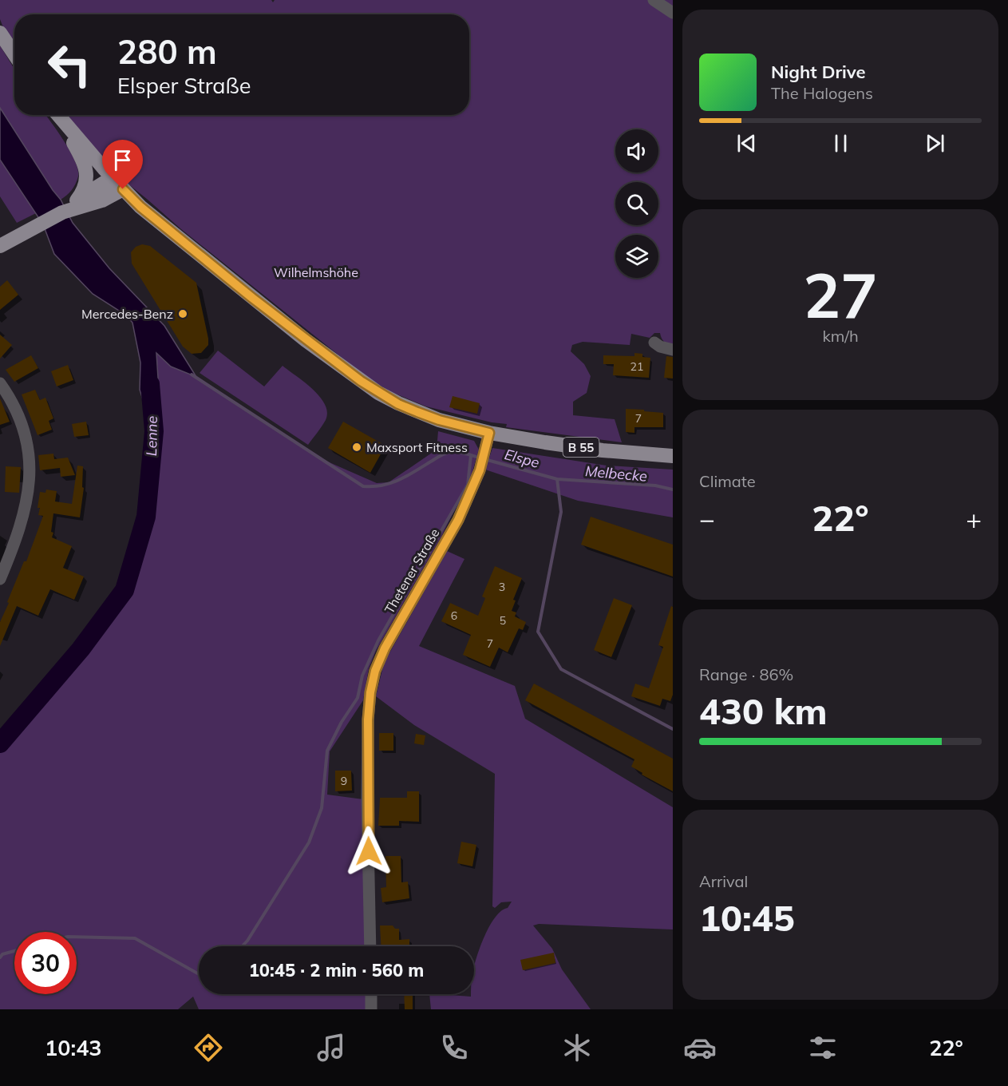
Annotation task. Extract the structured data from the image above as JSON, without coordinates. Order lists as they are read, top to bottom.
{
  "streets": {
    "main road": ["B 55"],
    "street": ["Thetener Straße"]
  },
  "crossings": [
    ["B 55", "Thetener Straße"]
  ],
  "water": ["Lenne", "Elspe", "Melbecke"],
  "parks": ["Wilhelmshöhe"],
  "places": ["Mercedes-Benz", "Maxsport Fitness"],
  "house_numbers": [
    "21",
    "7",
    "3",
    "6",
    "5",
    "7",
    "9"
  ],
  "page": {
    "turn": ["280 m", "Elsper Straße"],
    "song": ["Night Drive", "The Halogens"],
    "tile": [
      ["27", "km/h"],
      "Climate",
      ["Range · 86%", "430 km"],
      ["Arrival", "10:45"]
    ],
    "heat": ["−", "22°", "+"],
    "limit": "30",
    "trip": "10:45 · 2 min · 560 m",
    "tabs": ["10:43", "22°"]
  }
}
